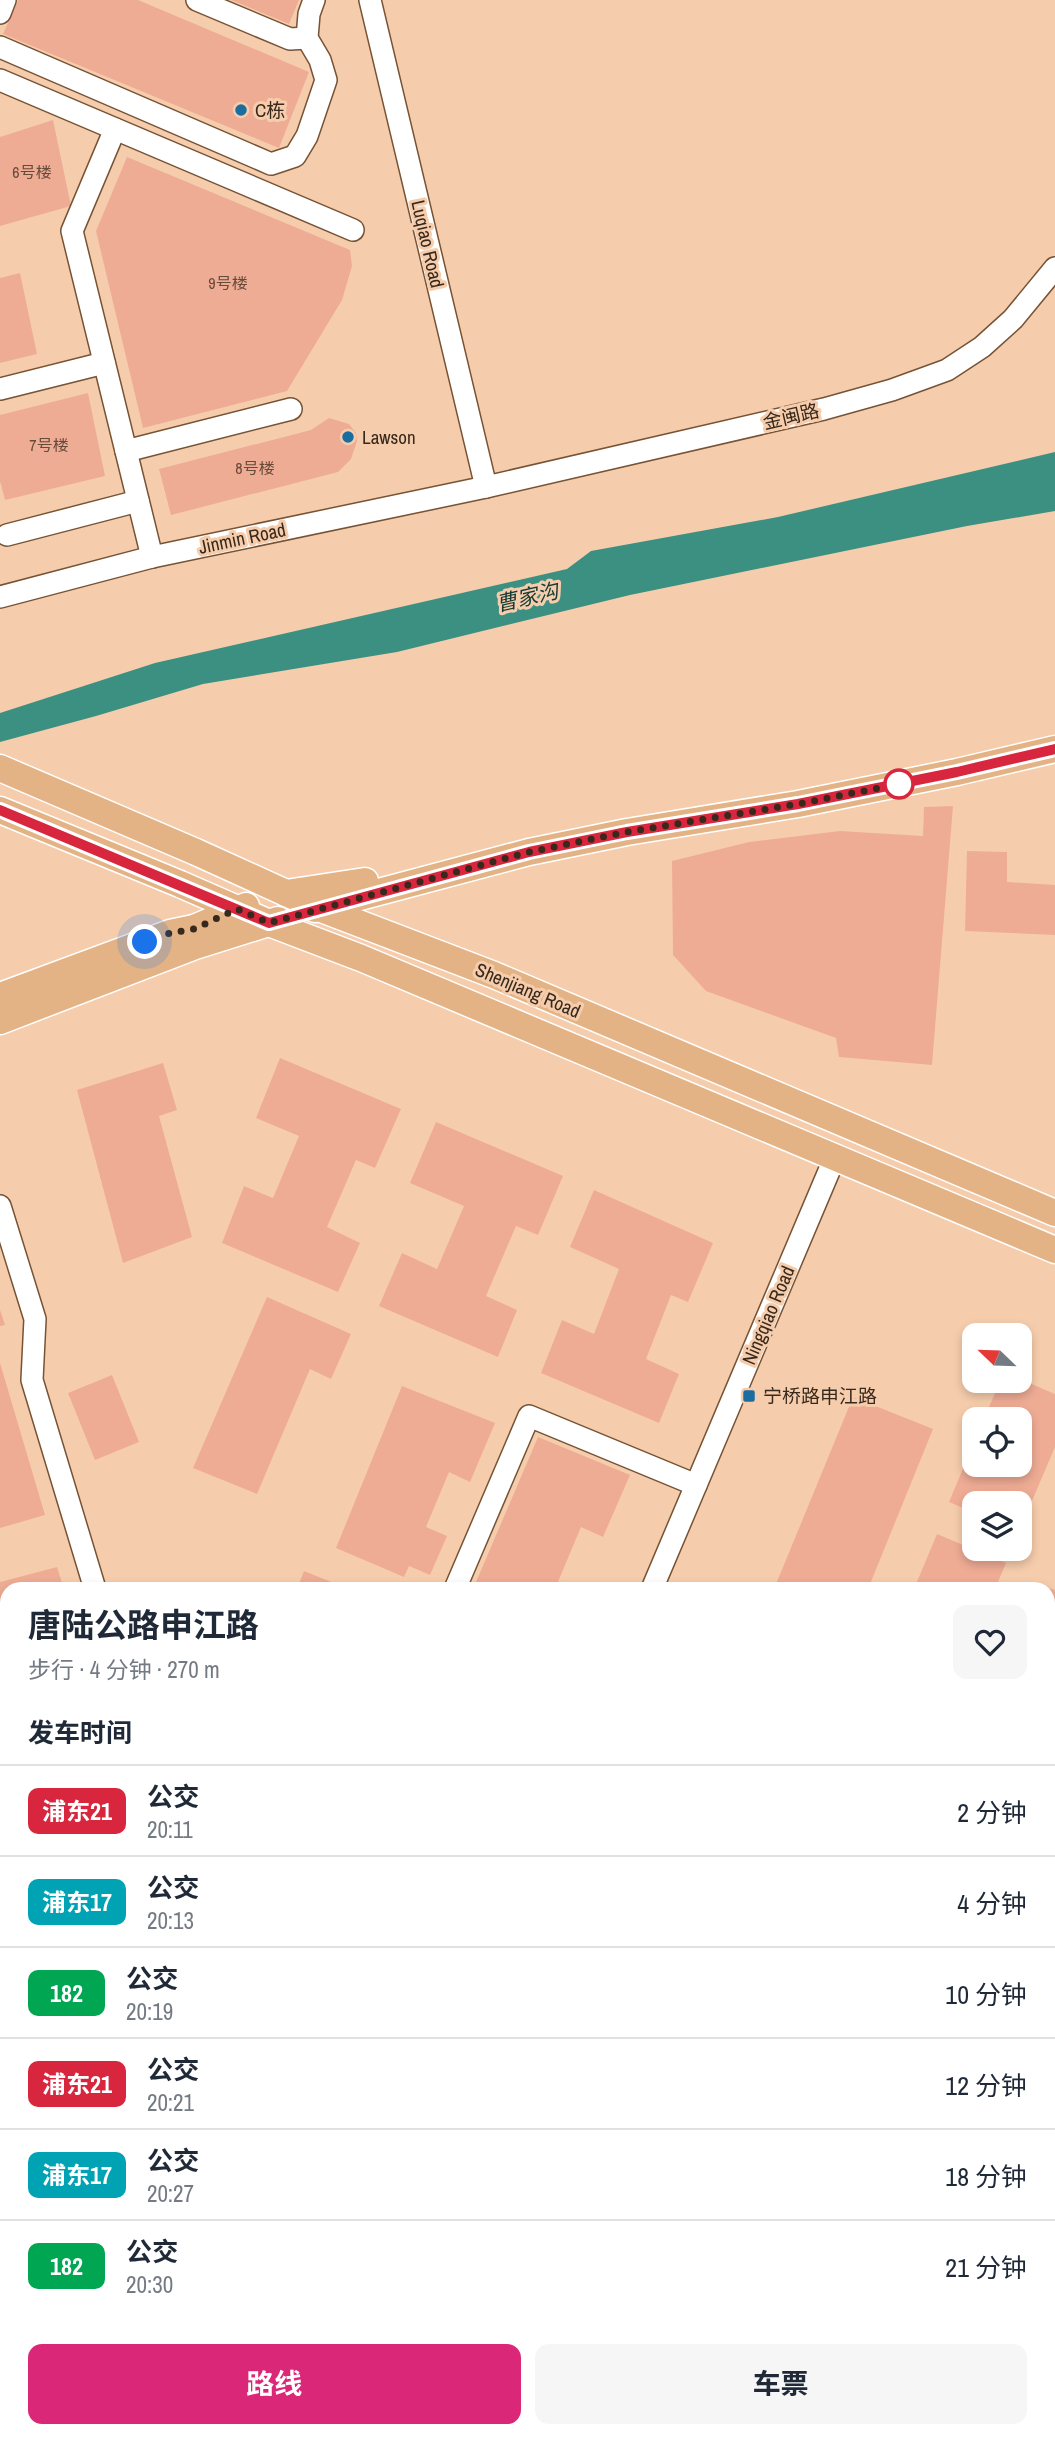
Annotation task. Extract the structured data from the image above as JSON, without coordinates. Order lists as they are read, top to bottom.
{
  "streets": {
    "main road": ["Shenjiang Road"],
    "street": [
      "Luqiao Road",
      "金闽路",
      "Jinmin Road",
      "Ningqiao Road"
    ]
  },
  "crossings": [
    ["Luqiao Road", "金闽路"],
    ["Luqiao Road", "Jinmin Road"],
    ["金闽路", "Jinmin Road"],
    ["Shenjiang Road", "Ningqiao Road"]
  ],
  "water": ["曹家沟"],
  "places": {
    "other": ["C栋", "Lawson"],
    "transit": ["宁桥路申江路"]
  },
  "lines": ["bus line 浦东21"],
  "house_numbers": [
    "6号楼",
    "9号楼",
    "7号楼",
    "8号楼"
  ],
  "north": "top left",
  "page": {
    "heading": [
      ["唐陆公路申江路", "步行 · 4 分钟 · 270 m"],
      "发车时间"
    ],
    "list": [
      {
        "mark": "浦东21",
        "name": "公交",
        "note": "20:11",
        "value": "2 分钟"
      },
      {
        "mark": "浦东17",
        "name": "公交",
        "note": "20:13",
        "value": "4 分钟"
      },
      {
        "mark": "182",
        "name": "公交",
        "note": "20:19",
        "value": "10 分钟"
      },
      {
        "mark": "浦东21",
        "name": "公交",
        "note": "20:21",
        "value": "12 分钟"
      },
      {
        "mark": "浦东17",
        "name": "公交",
        "note": "20:27",
        "value": "18 分钟"
      },
      {
        "mark": "182",
        "name": "公交",
        "note": "20:30",
        "value": "21 分钟"
      }
    ],
    "buttons": ["路线", "车票"]
  }
}
